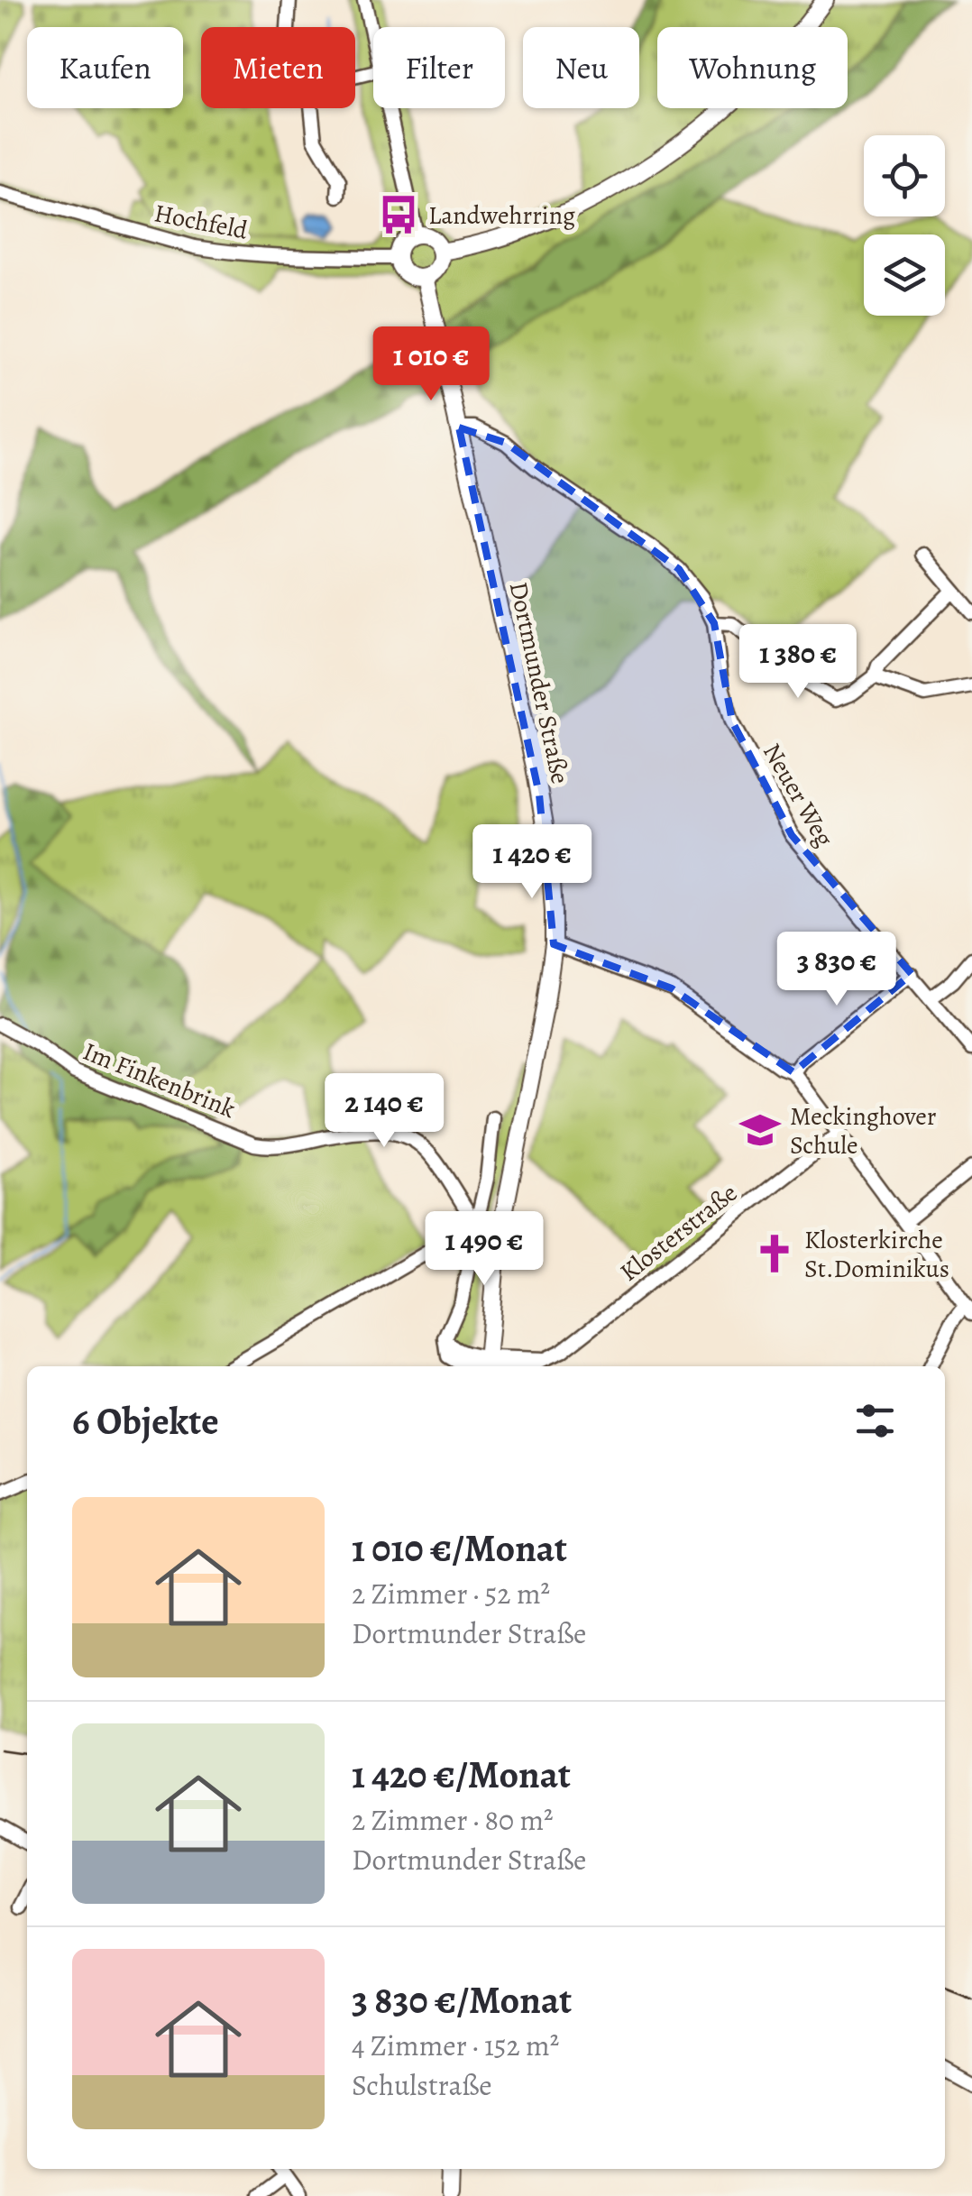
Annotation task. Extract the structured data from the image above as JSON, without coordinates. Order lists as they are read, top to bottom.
{
  "streets": {
    "main road": ["Dortmunder Straße"],
    "street": [
      "Hochfeld",
      "Neuer Weg",
      "Im Finkenbrink",
      "Klosterstraße"
    ]
  },
  "crossings": [
    ["Hochfeld", "Dortmunder Straße"],
    ["Dortmunder Straße", "Neuer Weg"]
  ],
  "places": {
    "bus stop": ["Landwehrring"],
    "school or university": ["Meckinghover Schule"],
    "church": ["Klosterkirche St.Dominikus"]
  },
  "page": {
    "chip": [
      "Kaufen",
      "Mieten",
      "Filter",
      "Neu",
      "Wohnung"
    ],
    "price": [
      "1 010 €",
      "1 380 €",
      "1 420 €",
      "3 830 €",
      "2 140 €",
      "1 490 €"
    ],
    "heading": "6 Objekte",
    "list": [
      {
        "name": "1 010 €/Monat",
        "note": "2 Zimmer · 52 m² · Dortmunder Straße"
      },
      {
        "name": "1 420 €/Monat",
        "note": "2 Zimmer · 80 m² · Dortmunder Straße"
      },
      {
        "name": "3 830 €/Monat",
        "note": "4 Zimmer · 152 m² · Schulstraße"
      }
    ]
  }
}
